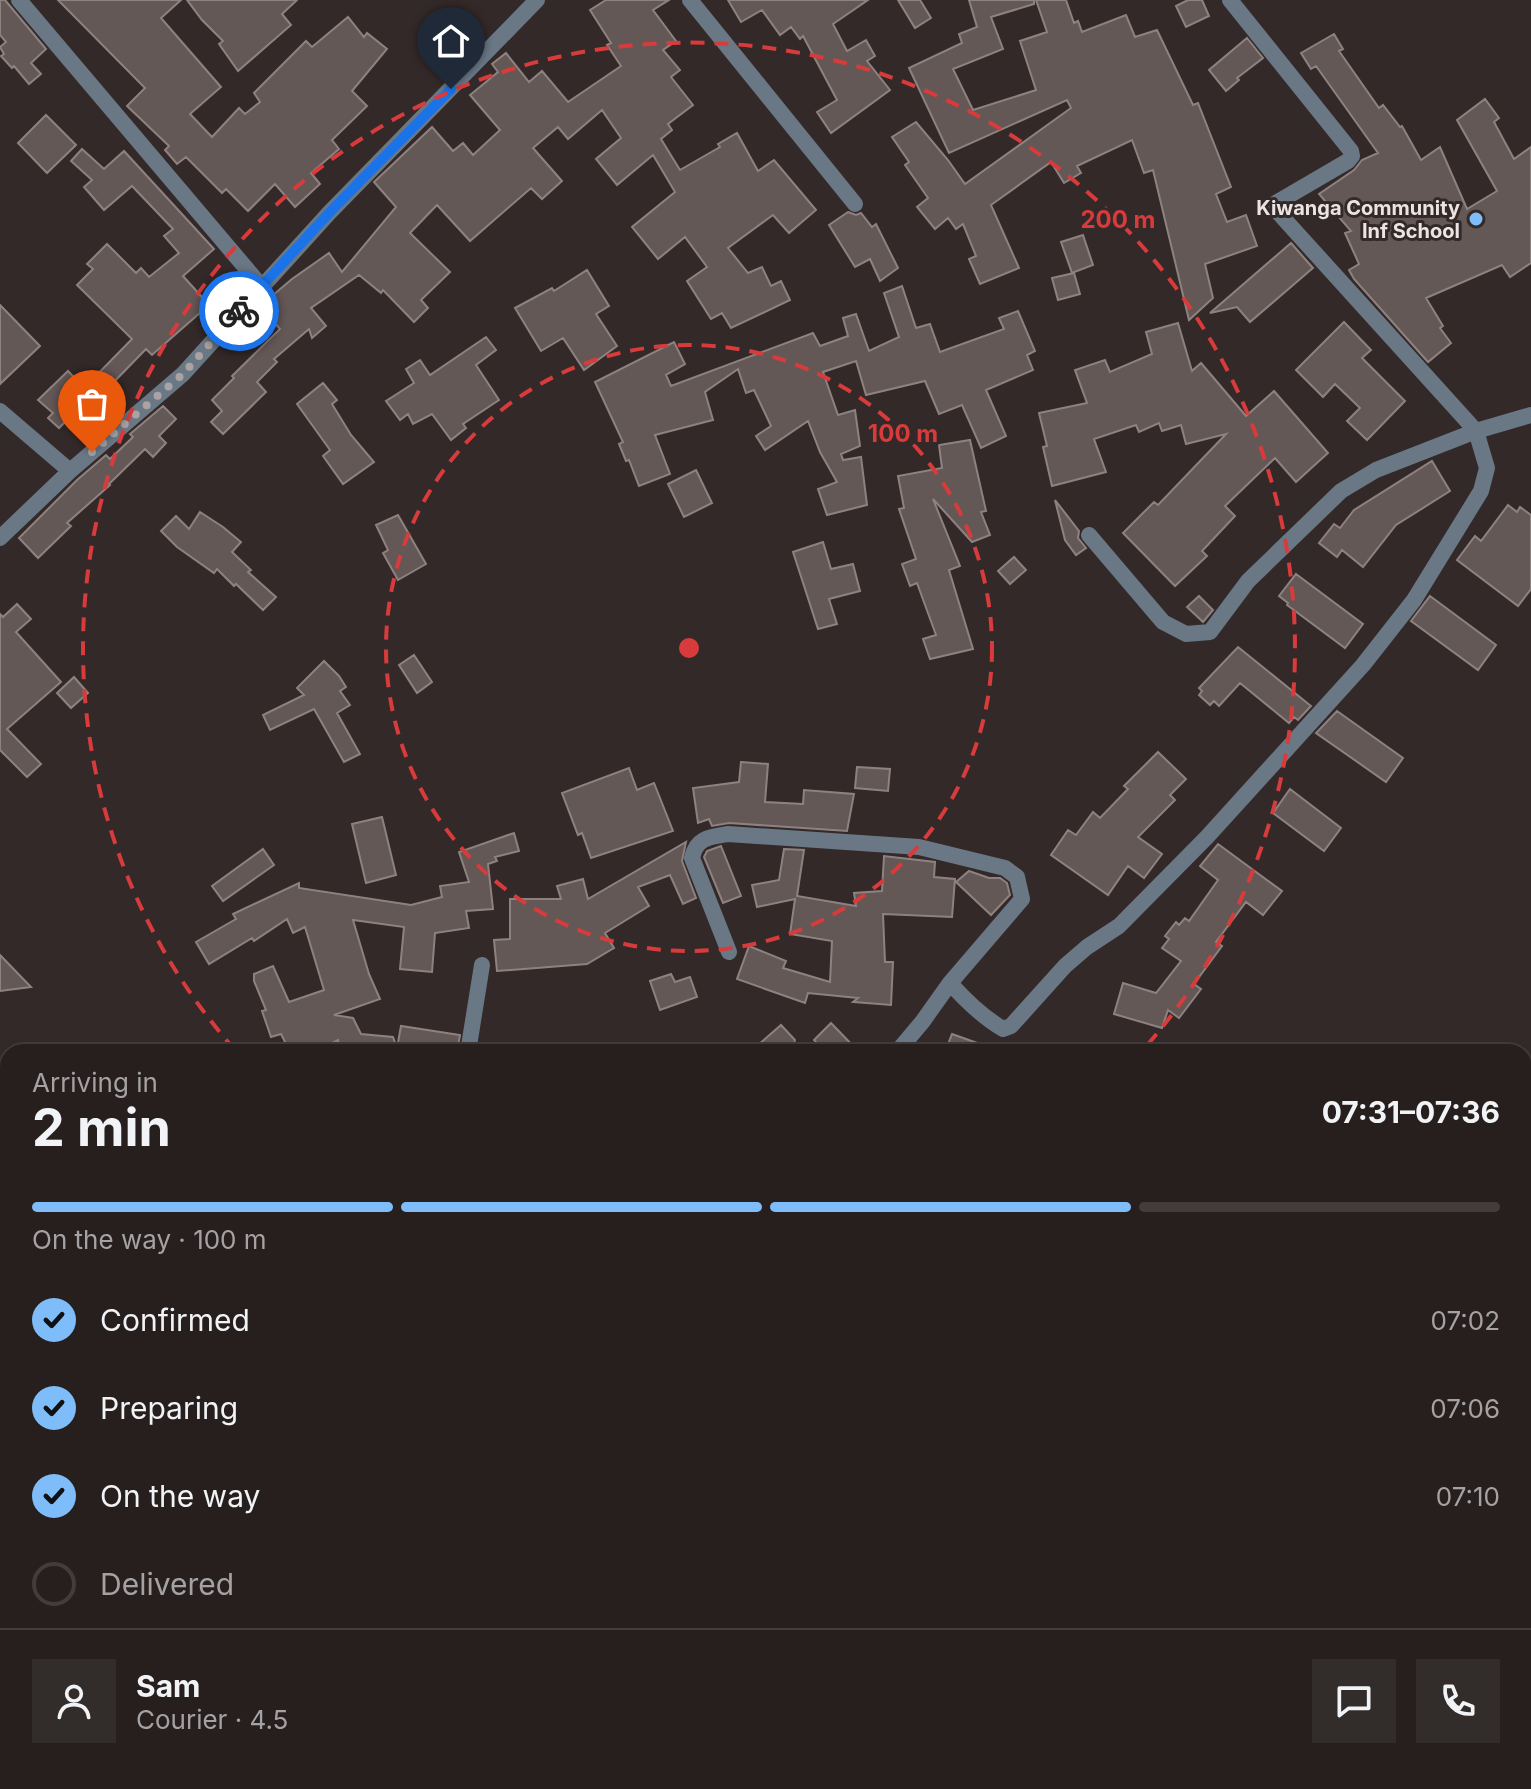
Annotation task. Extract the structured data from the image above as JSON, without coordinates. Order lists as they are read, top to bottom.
{
  "places": ["Kiwanga Community Inf School"],
  "page": {
    "heading": ["2 min", "Arriving in", "07:31–07:36"],
    "panel": ["Sam", "Courier · 4.5"],
    "bar": "On the way · 100 m",
    "list": [
      ["Confirmed", "07:02"],
      ["Preparing", "07:06"],
      ["On the way", "07:10"],
      "Delivered"
    ]
  },
  "rings": ["200 m", "100 m"]
}
